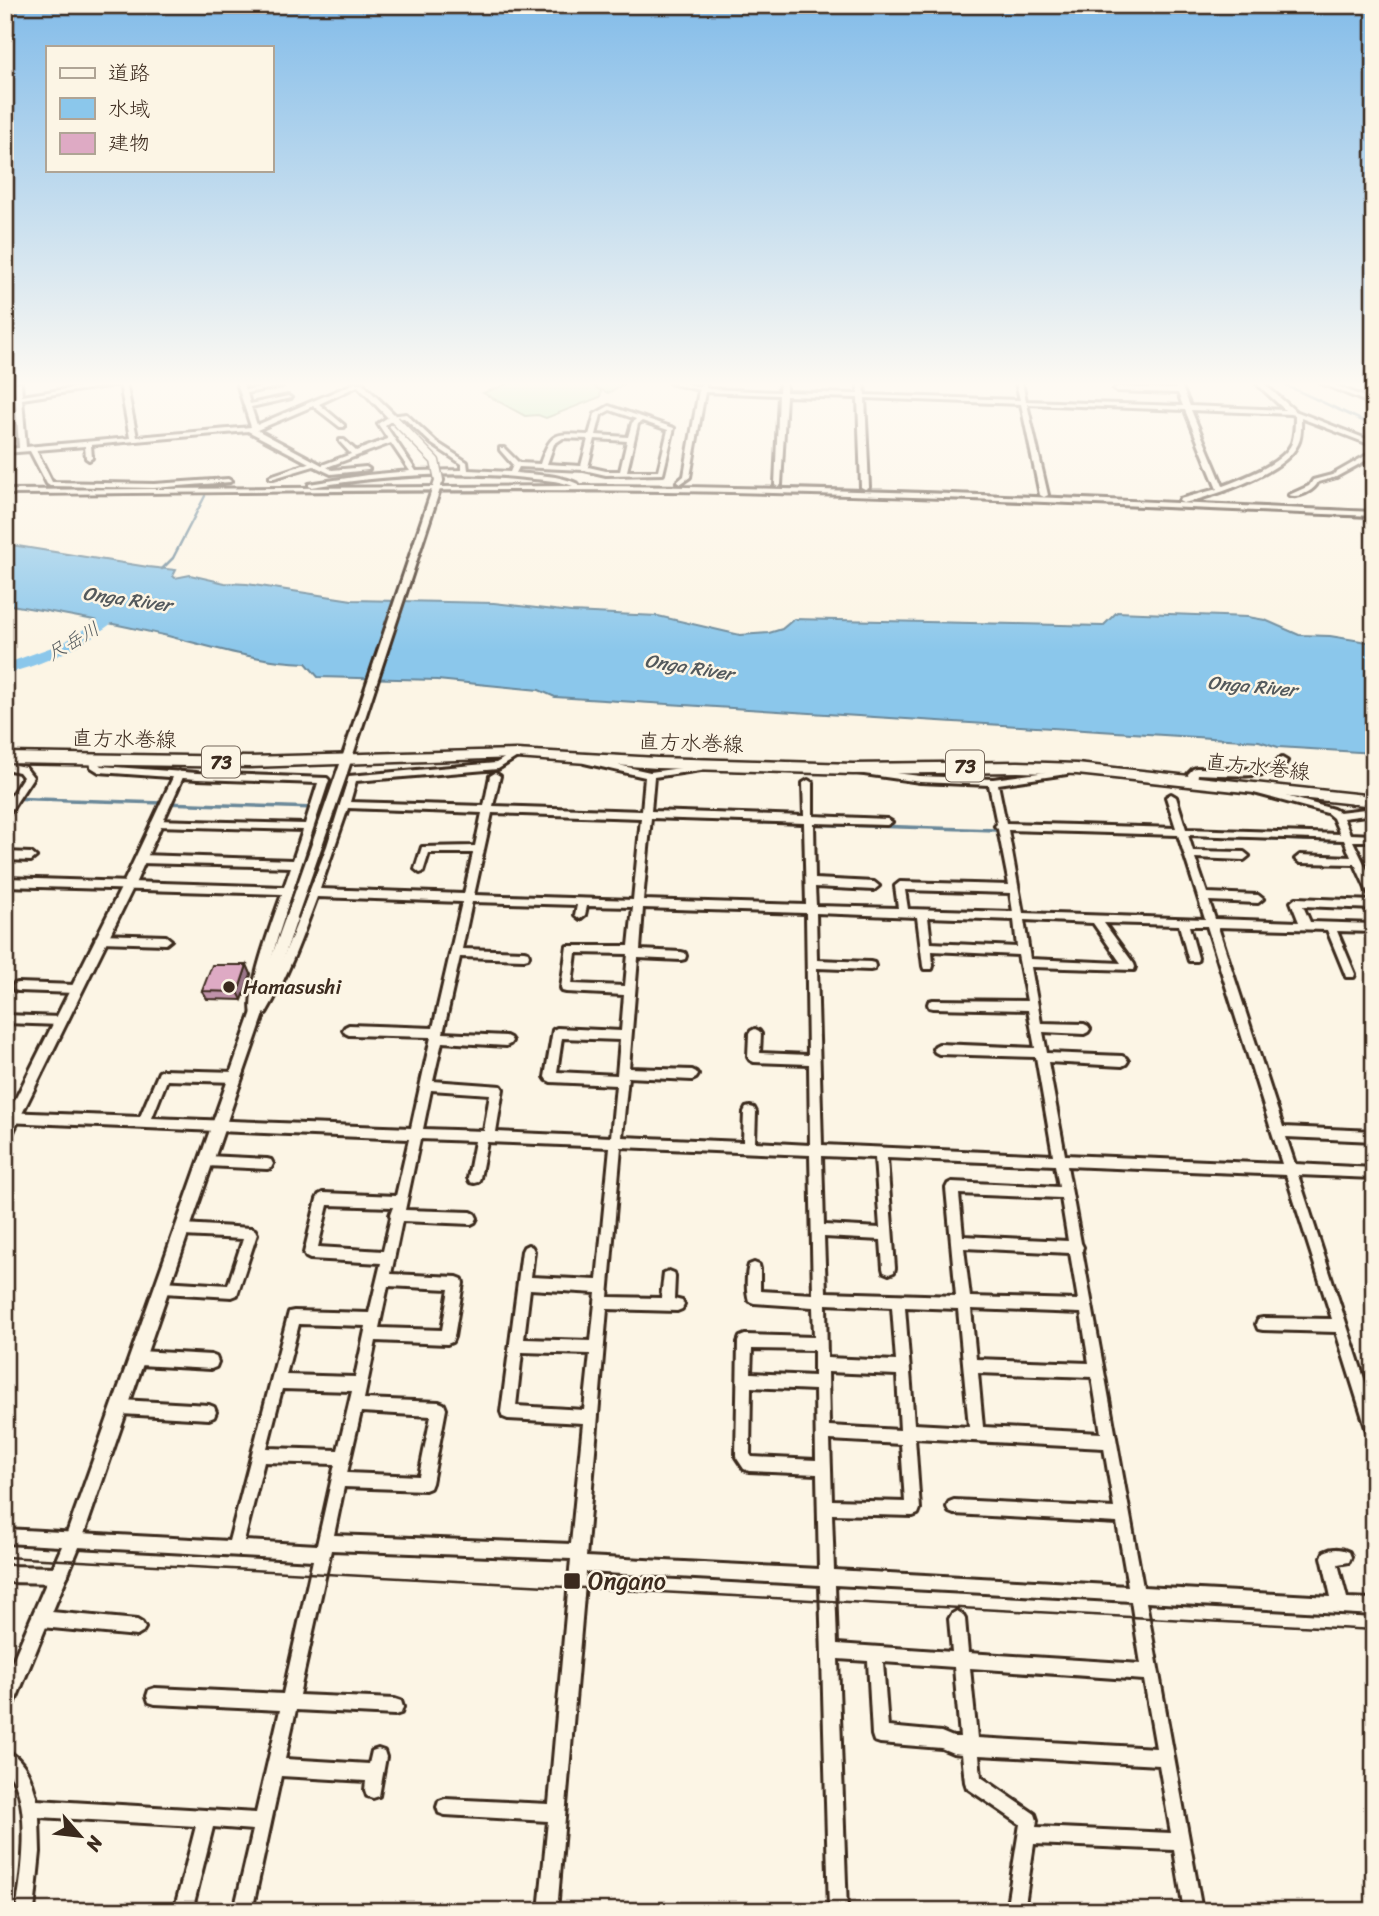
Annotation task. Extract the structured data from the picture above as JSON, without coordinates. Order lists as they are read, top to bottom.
{
  "streets": {
    "main road": ["直方水巻線", "73"]
  },
  "water": ["Onga River", "尺岳川"],
  "places": {
    "other": ["Hamasushi"],
    "transit": ["Ongano"]
  },
  "legend": ["道路", "水域", "建物"],
  "north": "bottom right"
}
